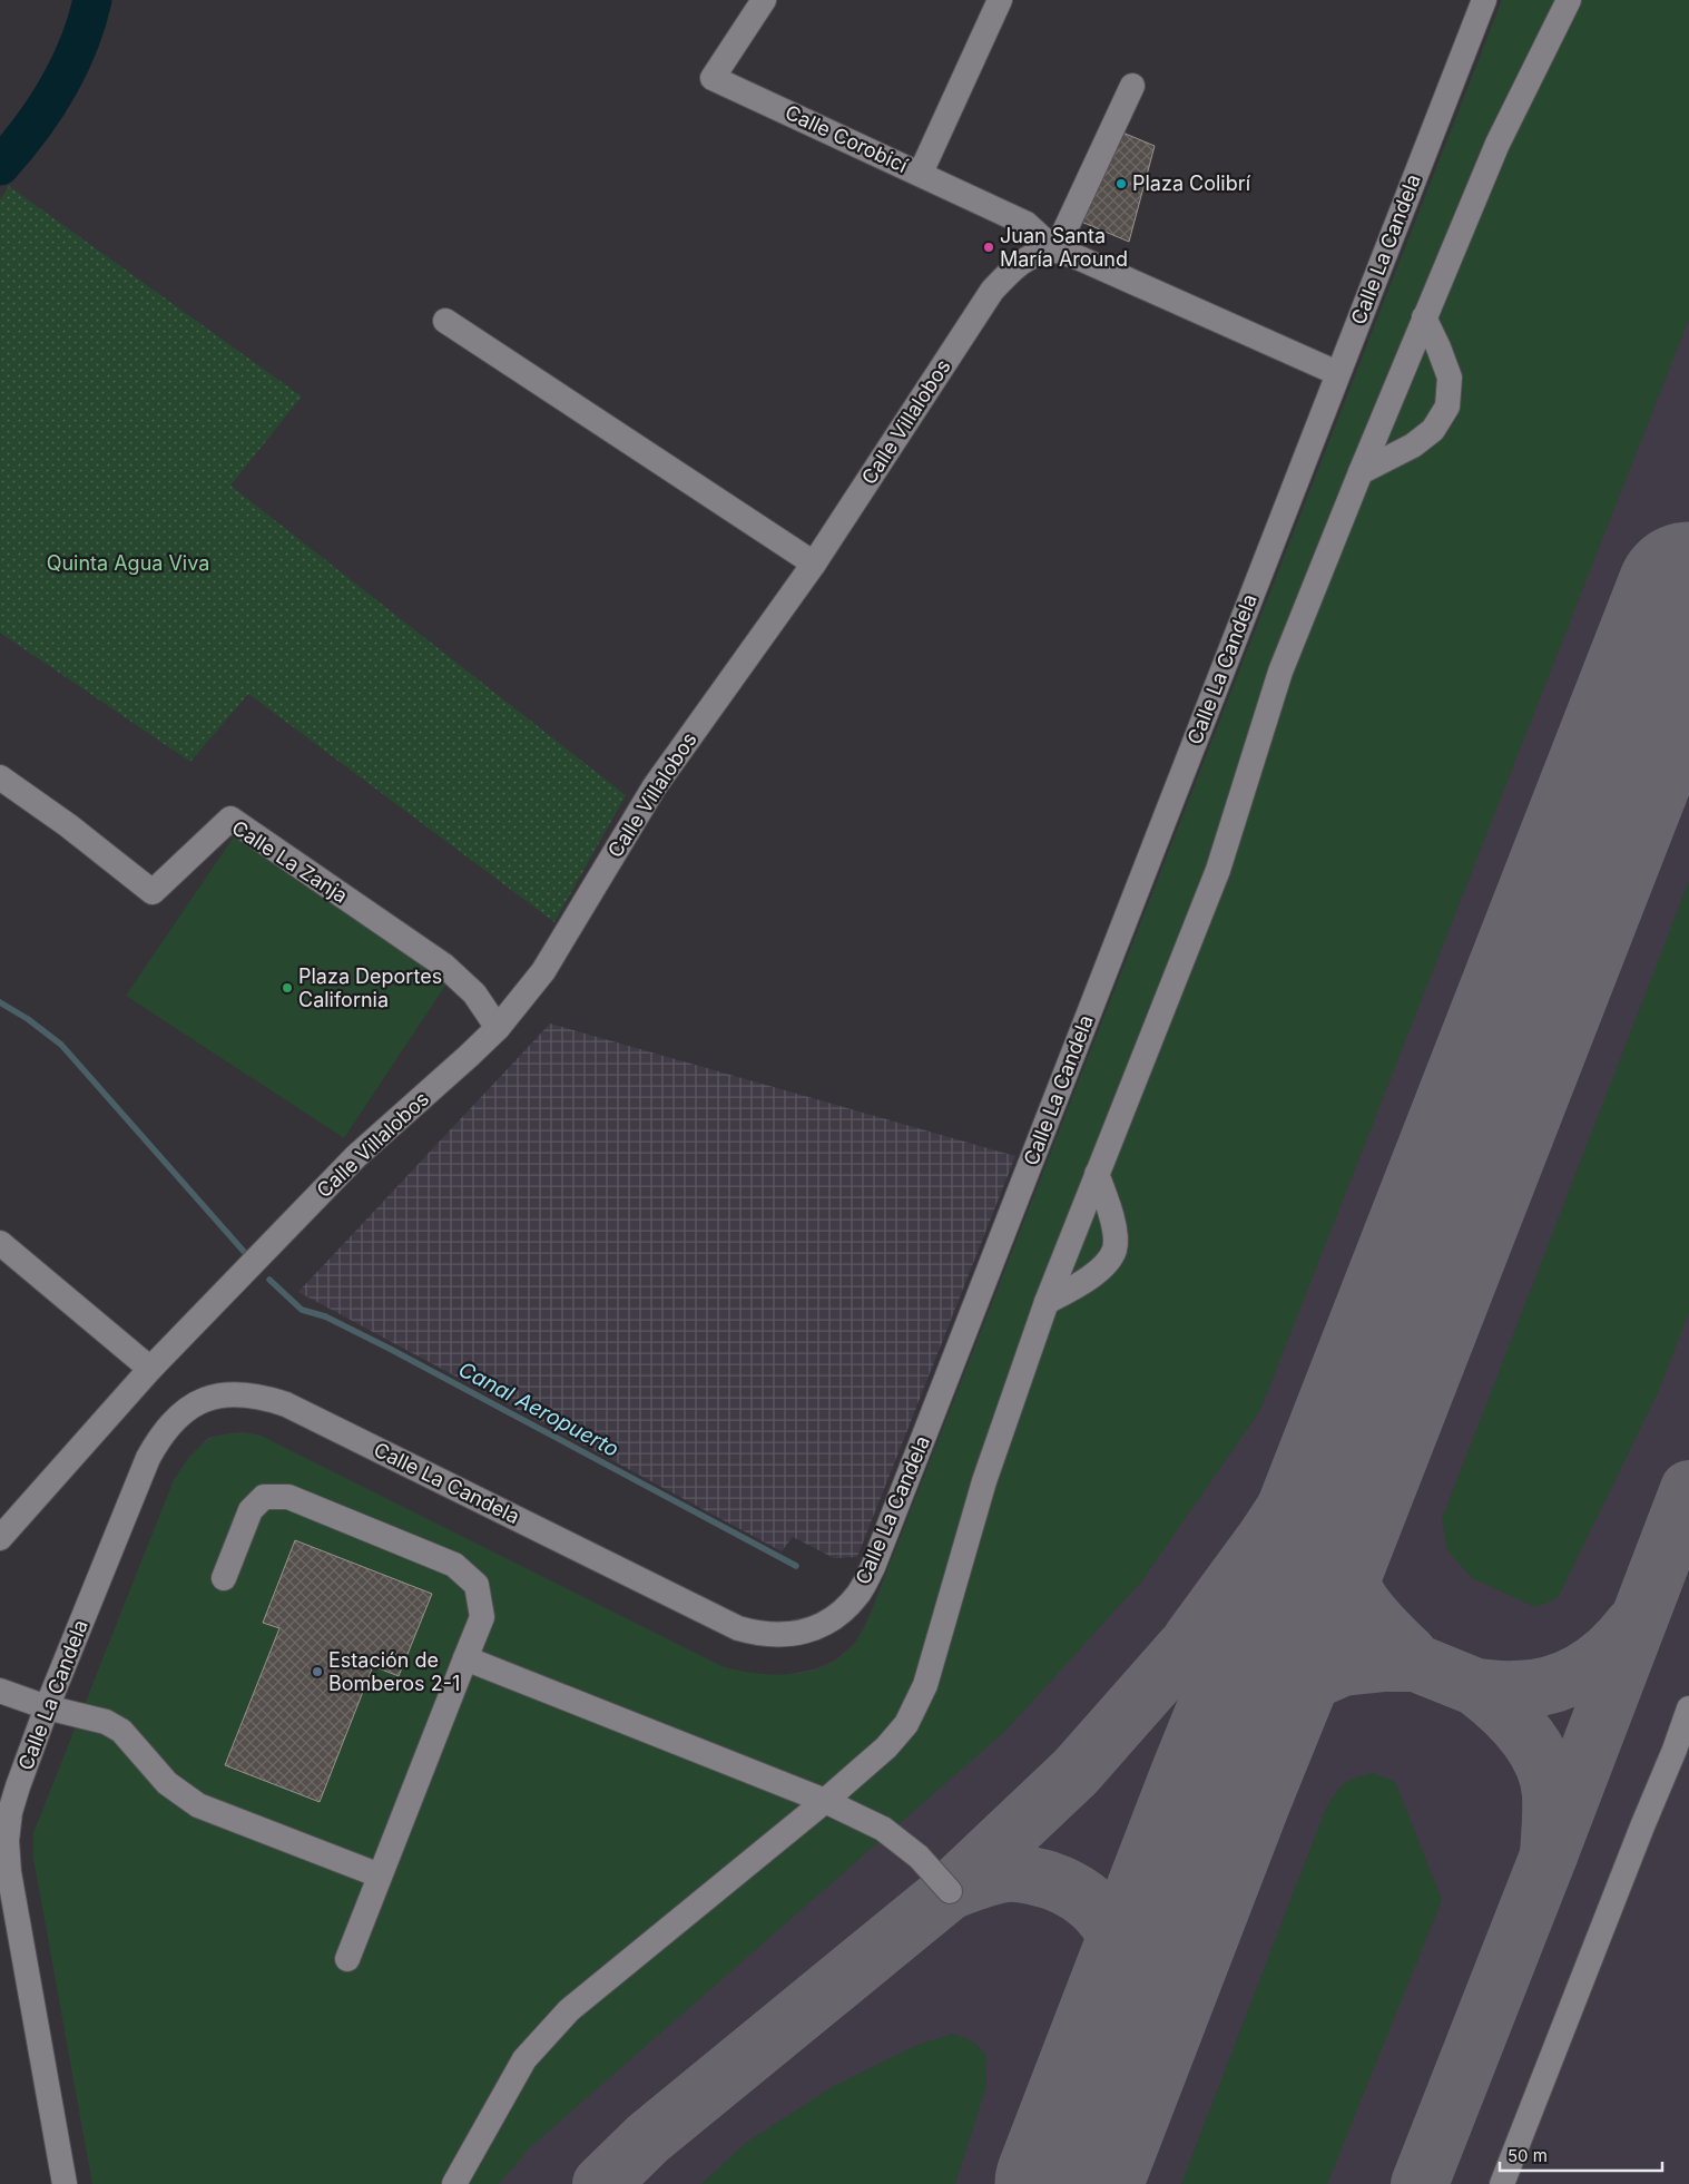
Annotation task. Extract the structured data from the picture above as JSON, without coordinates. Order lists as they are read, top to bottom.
{
  "streets": {
    "street": [
      "Calle Corobicí",
      "Calle La Candela",
      "Calle Villalobos",
      "Calle La Zanja"
    ]
  },
  "crossings": [
    ["Calle Corobicí", "Calle Villalobos"],
    ["Calle Villalobos", "Calle La Zanja"]
  ],
  "water": ["Canal Aeropuerto"],
  "parks": ["Quinta Agua Viva"],
  "places": [
    "Plaza Colibrí",
    "Juan Santa María Around",
    "Plaza Deportes California",
    "Estación de Bomberos 2-1"
  ],
  "scale_bar": "50 m"
}
